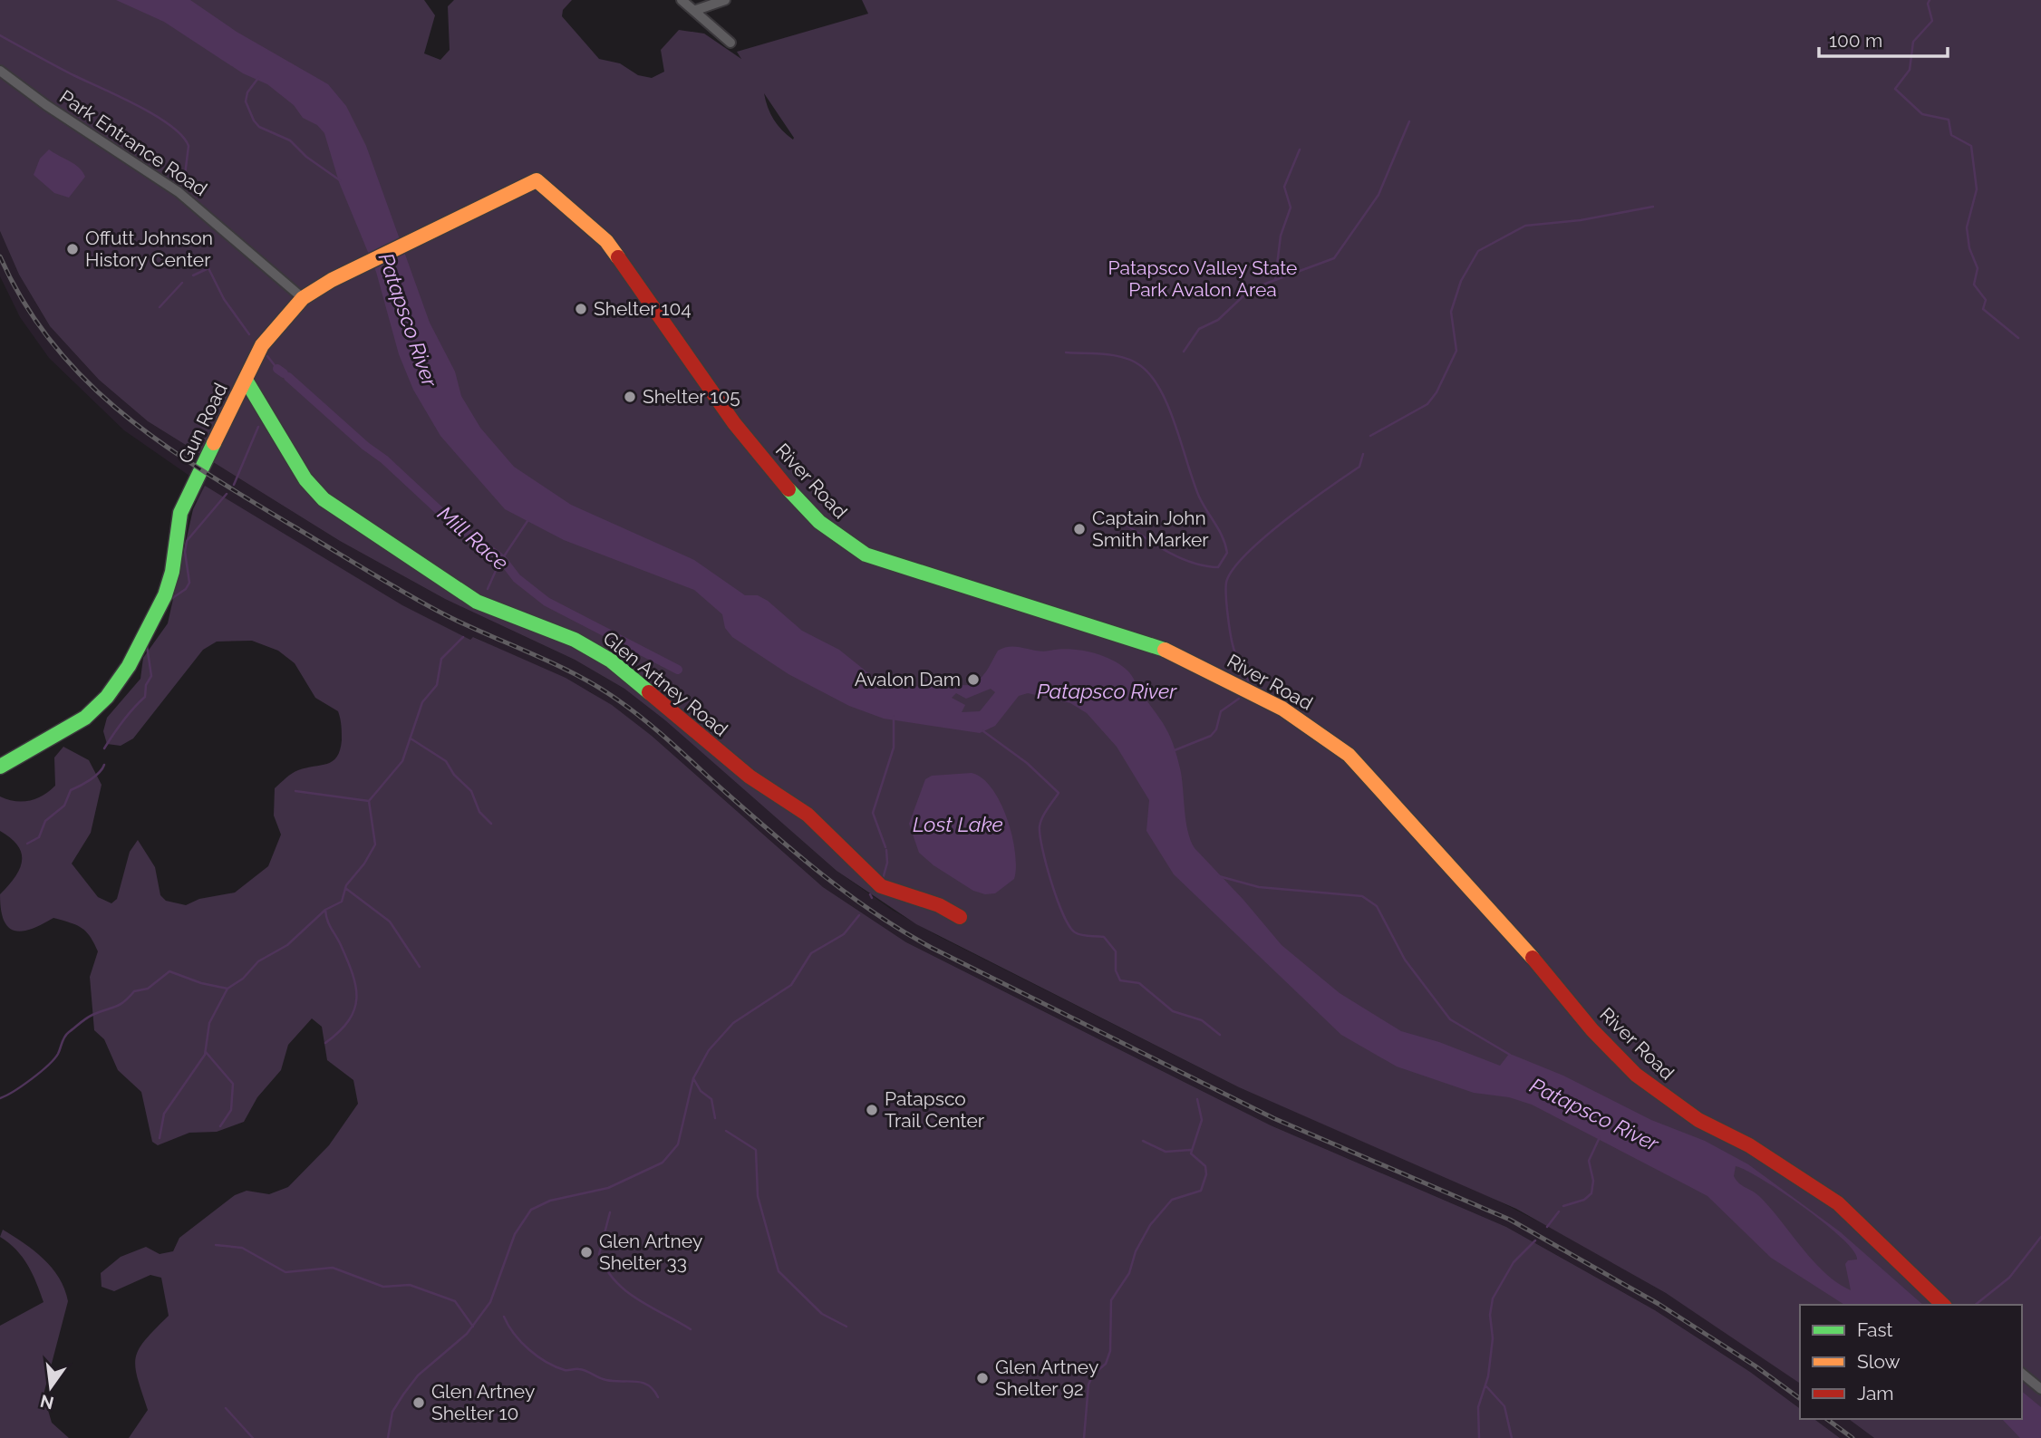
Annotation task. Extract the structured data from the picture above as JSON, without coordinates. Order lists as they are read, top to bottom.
{
  "streets": {
    "street": [
      "Park Entrance Road",
      "Gun Road",
      "River Road",
      "Glen Artney Road"
    ]
  },
  "crossings": [
    ["Park Entrance Road", "Gun Road"],
    ["Gun Road", "River Road"],
    ["Gun Road", "Glen Artney Road"]
  ],
  "water": ["Patapsco River", "Mill Race", "Lost Lake"],
  "parks": ["Patapsco Valley State Park Avalon Area"],
  "places": [
    "Offutt Johnson History Center",
    "Shelter 104",
    "Shelter 105",
    "Captain John Smith Marker",
    "Avalon Dam",
    "Patapsco Trail Center",
    "Glen Artney Shelter 33",
    "Glen Artney Shelter 92",
    "Glen Artney Shelter 10"
  ],
  "legend": ["Fast", "Slow", "Jam"],
  "scale_bar": "100 m",
  "north": "bottom"
}
